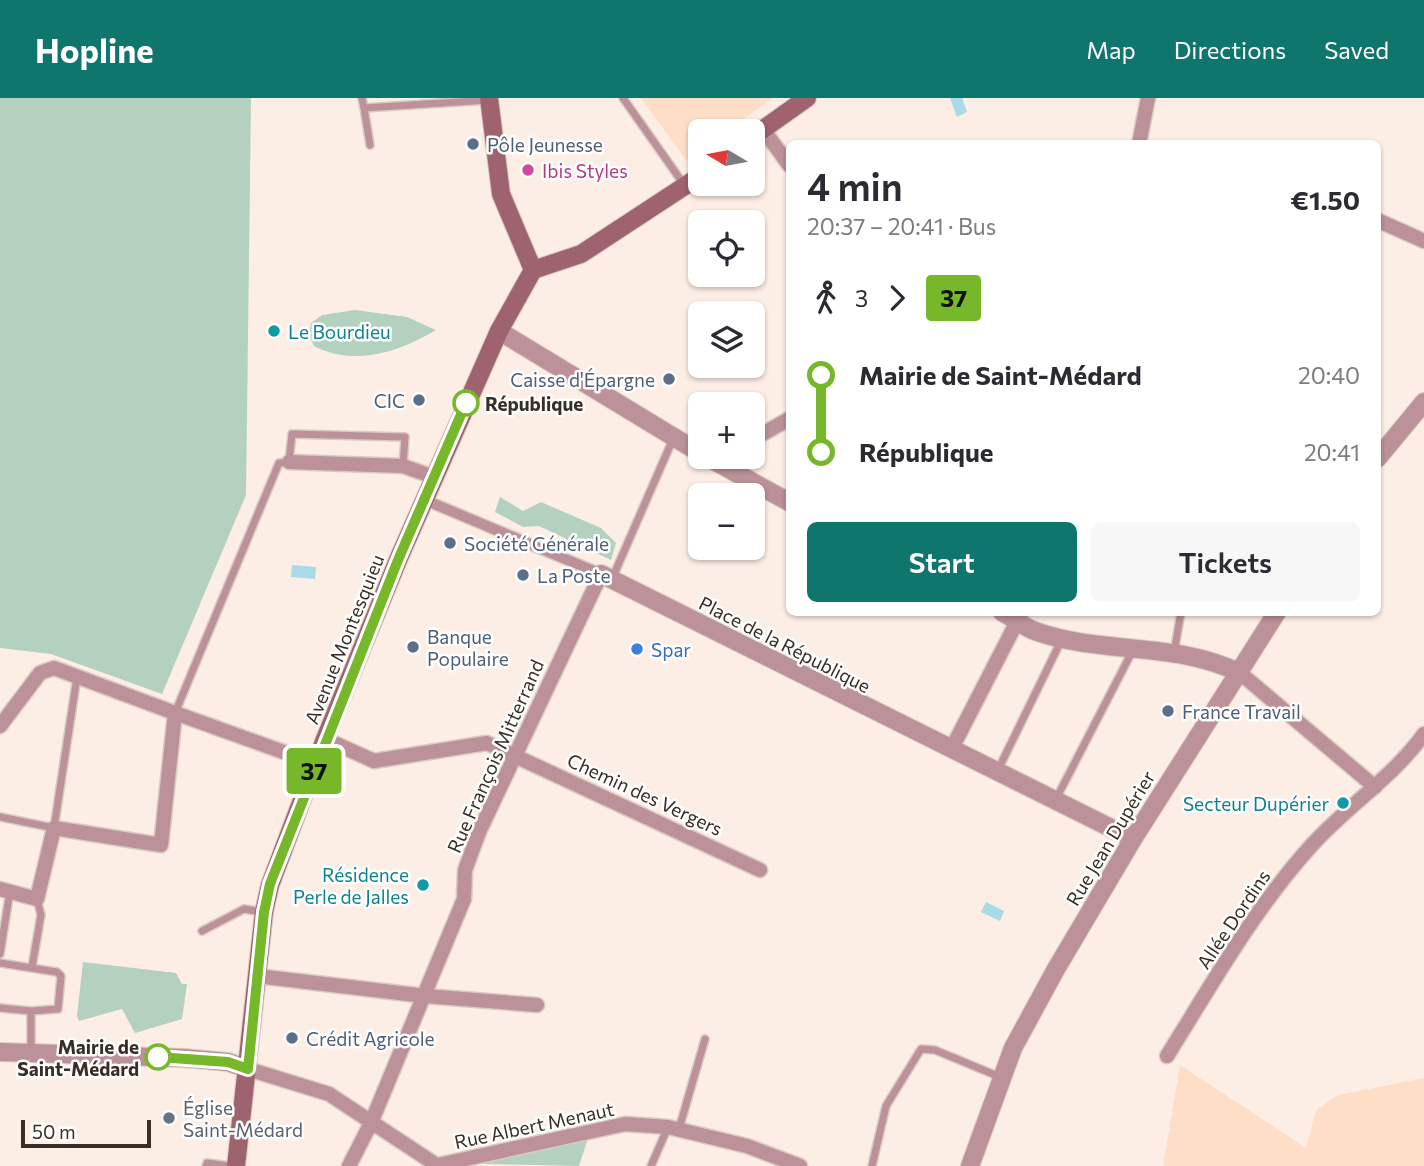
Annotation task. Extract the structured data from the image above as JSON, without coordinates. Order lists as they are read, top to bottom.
{
  "streets": {
    "main road": ["Avenue Montesquieu"],
    "street": [
      "Place de la République",
      "Rue François Mitterrand",
      "Chemin des Vergers",
      "Rue Jean Dupérier",
      "Allée Dordins",
      "Rue Albert Menaut"
    ]
  },
  "crossings": [
    ["Avenue Montesquieu", "Chemin des Vergers"],
    ["Place de la République", "Rue François Mitterrand"],
    ["Place de la République", "Rue Jean Dupérier"],
    ["Rue François Mitterrand", "Chemin des Vergers"]
  ],
  "places": [
    "Pôle Jeunesse",
    "Ibis Styles",
    "Le Bourdieu",
    "Caisse d'Épargne",
    "CIC",
    "République",
    "Société Générale",
    "La Poste",
    "Banque Populaire",
    "Spar",
    "France Travail",
    "Secteur Dupérier",
    "Résidence Perle de Jalles",
    "Crédit Agricole",
    "Mairie de Saint-Médard",
    "Église Saint-Médard"
  ],
  "lines": ["bus line 37"],
  "scale_bar": "50 m",
  "north": "left",
  "page": {
    "header": "Hopline",
    "nav": ["Map", "Directions", "Saved"],
    "on_map": "37",
    "map_buttons": ["+", "−"],
    "heading": ["4 min", "20:37 – 20:41 · Bus", "€1.50"],
    "legs": ["3", "37"],
    "list": [
      {
        "name": "Mairie de Saint-Médard",
        "value": "20:40"
      },
      {
        "name": "République",
        "value": "20:41"
      }
    ],
    "buttons": ["Start", "Tickets"],
    "scale": "50 m"
  }
}
